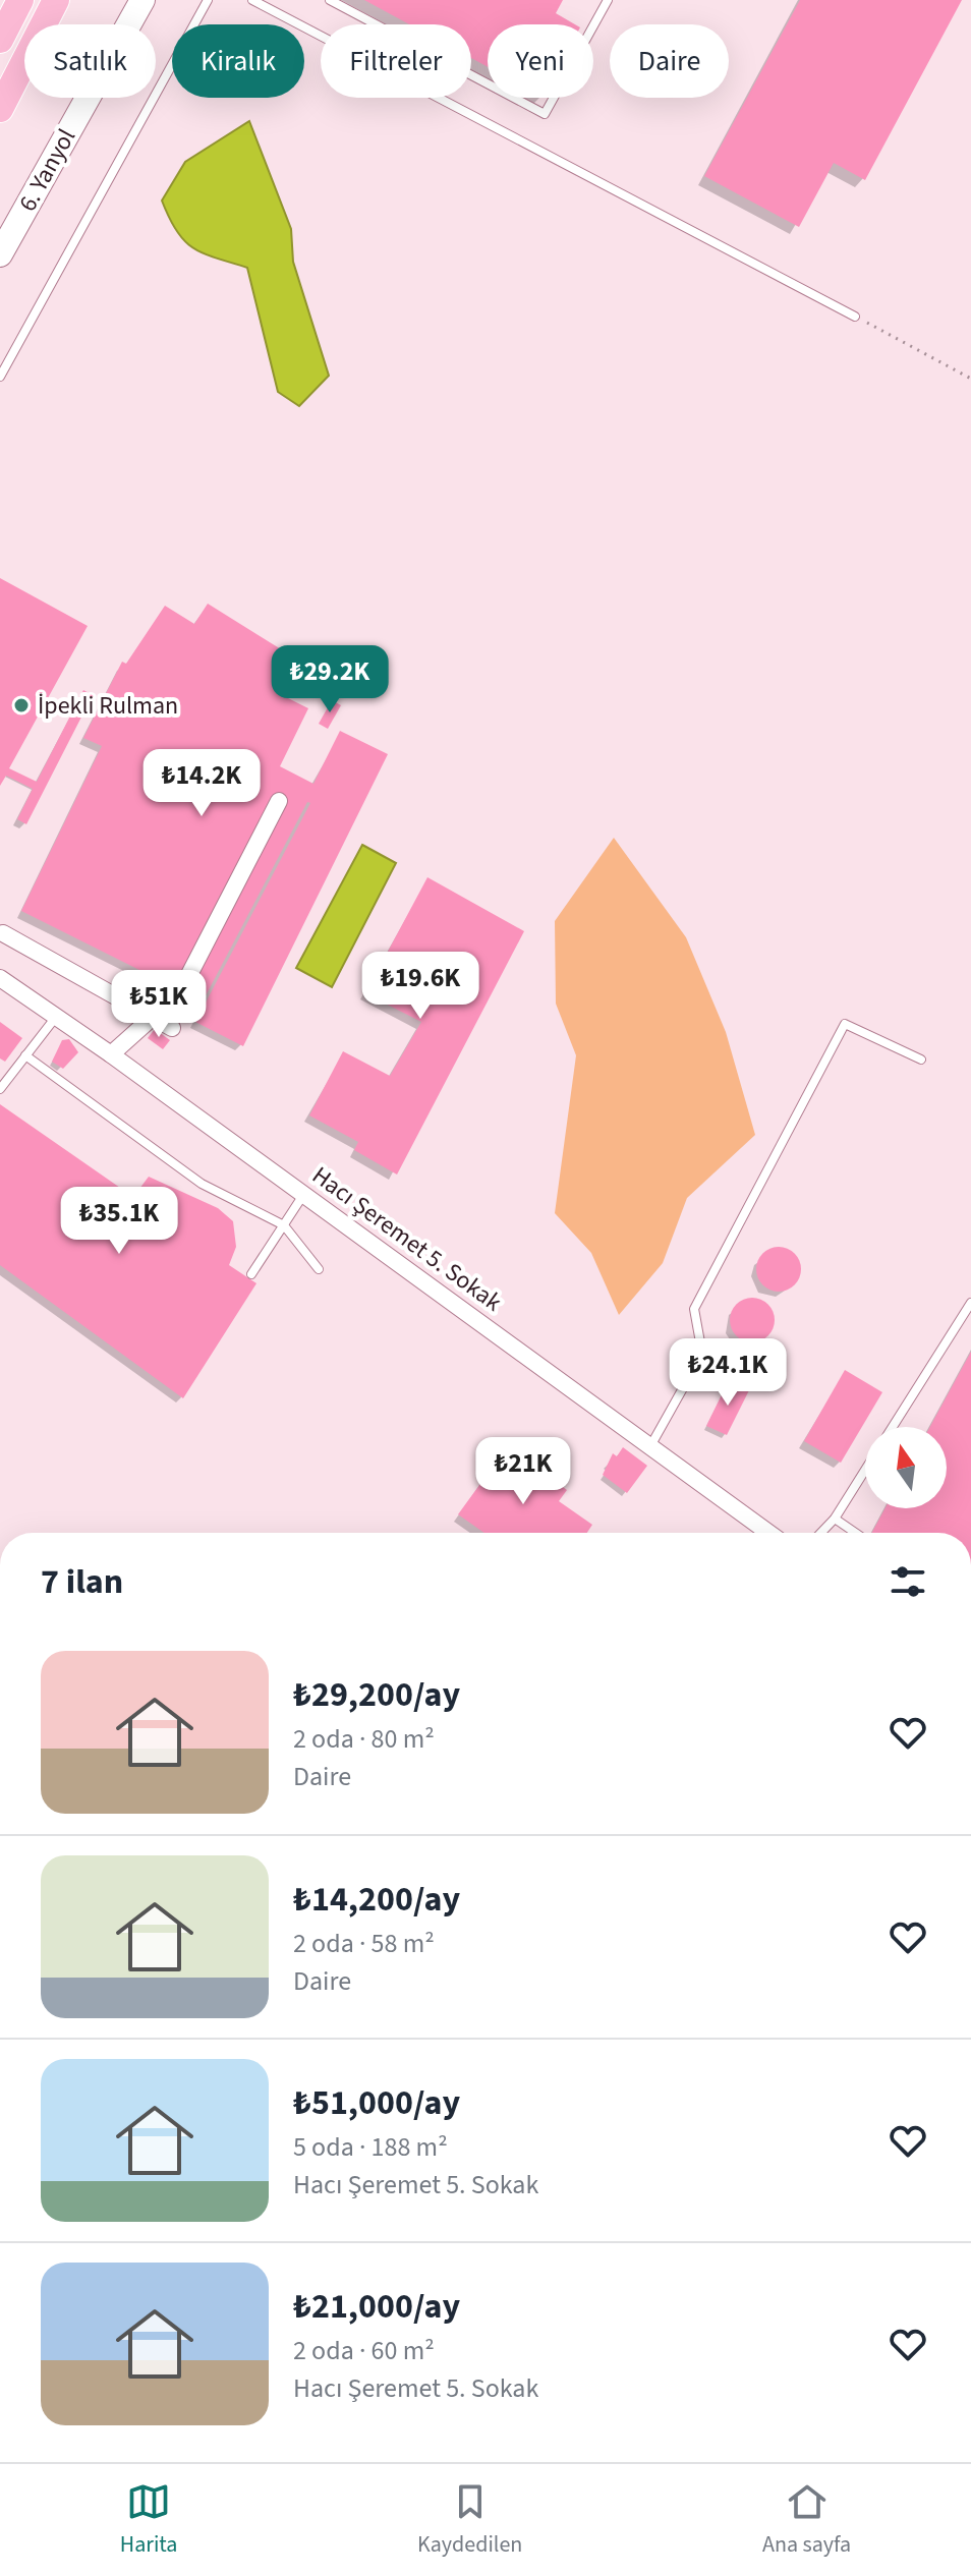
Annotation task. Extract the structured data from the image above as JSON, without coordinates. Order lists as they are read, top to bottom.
{
  "streets": {
    "main road": ["6. Yanyol"],
    "street": ["Hacı Şeremet 5. Sokak"]
  },
  "places": ["İpekli Rulman"],
  "north": "top",
  "page": {
    "chip": [
      "Satılık",
      "Kiralık",
      "Filtreler",
      "Yeni",
      "Daire"
    ],
    "price": [
      "₺29.2K",
      "₺14.2K",
      "₺19.6K",
      "₺51K",
      "₺35.1K",
      "₺24.1K",
      "₺21K"
    ],
    "heading": "7 ilan",
    "list": [
      {
        "name": "₺29,200/ay",
        "note": "2 oda · 80 m² · Daire"
      },
      {
        "name": "₺14,200/ay",
        "note": "2 oda · 58 m² · Daire"
      },
      {
        "name": "₺51,000/ay",
        "note": "5 oda · 188 m² · Hacı Şeremet 5. Sokak"
      },
      {
        "name": "₺21,000/ay",
        "note": "2 oda · 60 m² · Hacı Şeremet 5. Sokak"
      }
    ],
    "tabs": ["Harita", "Kaydedilen", "Ana sayfa"]
  }
}
